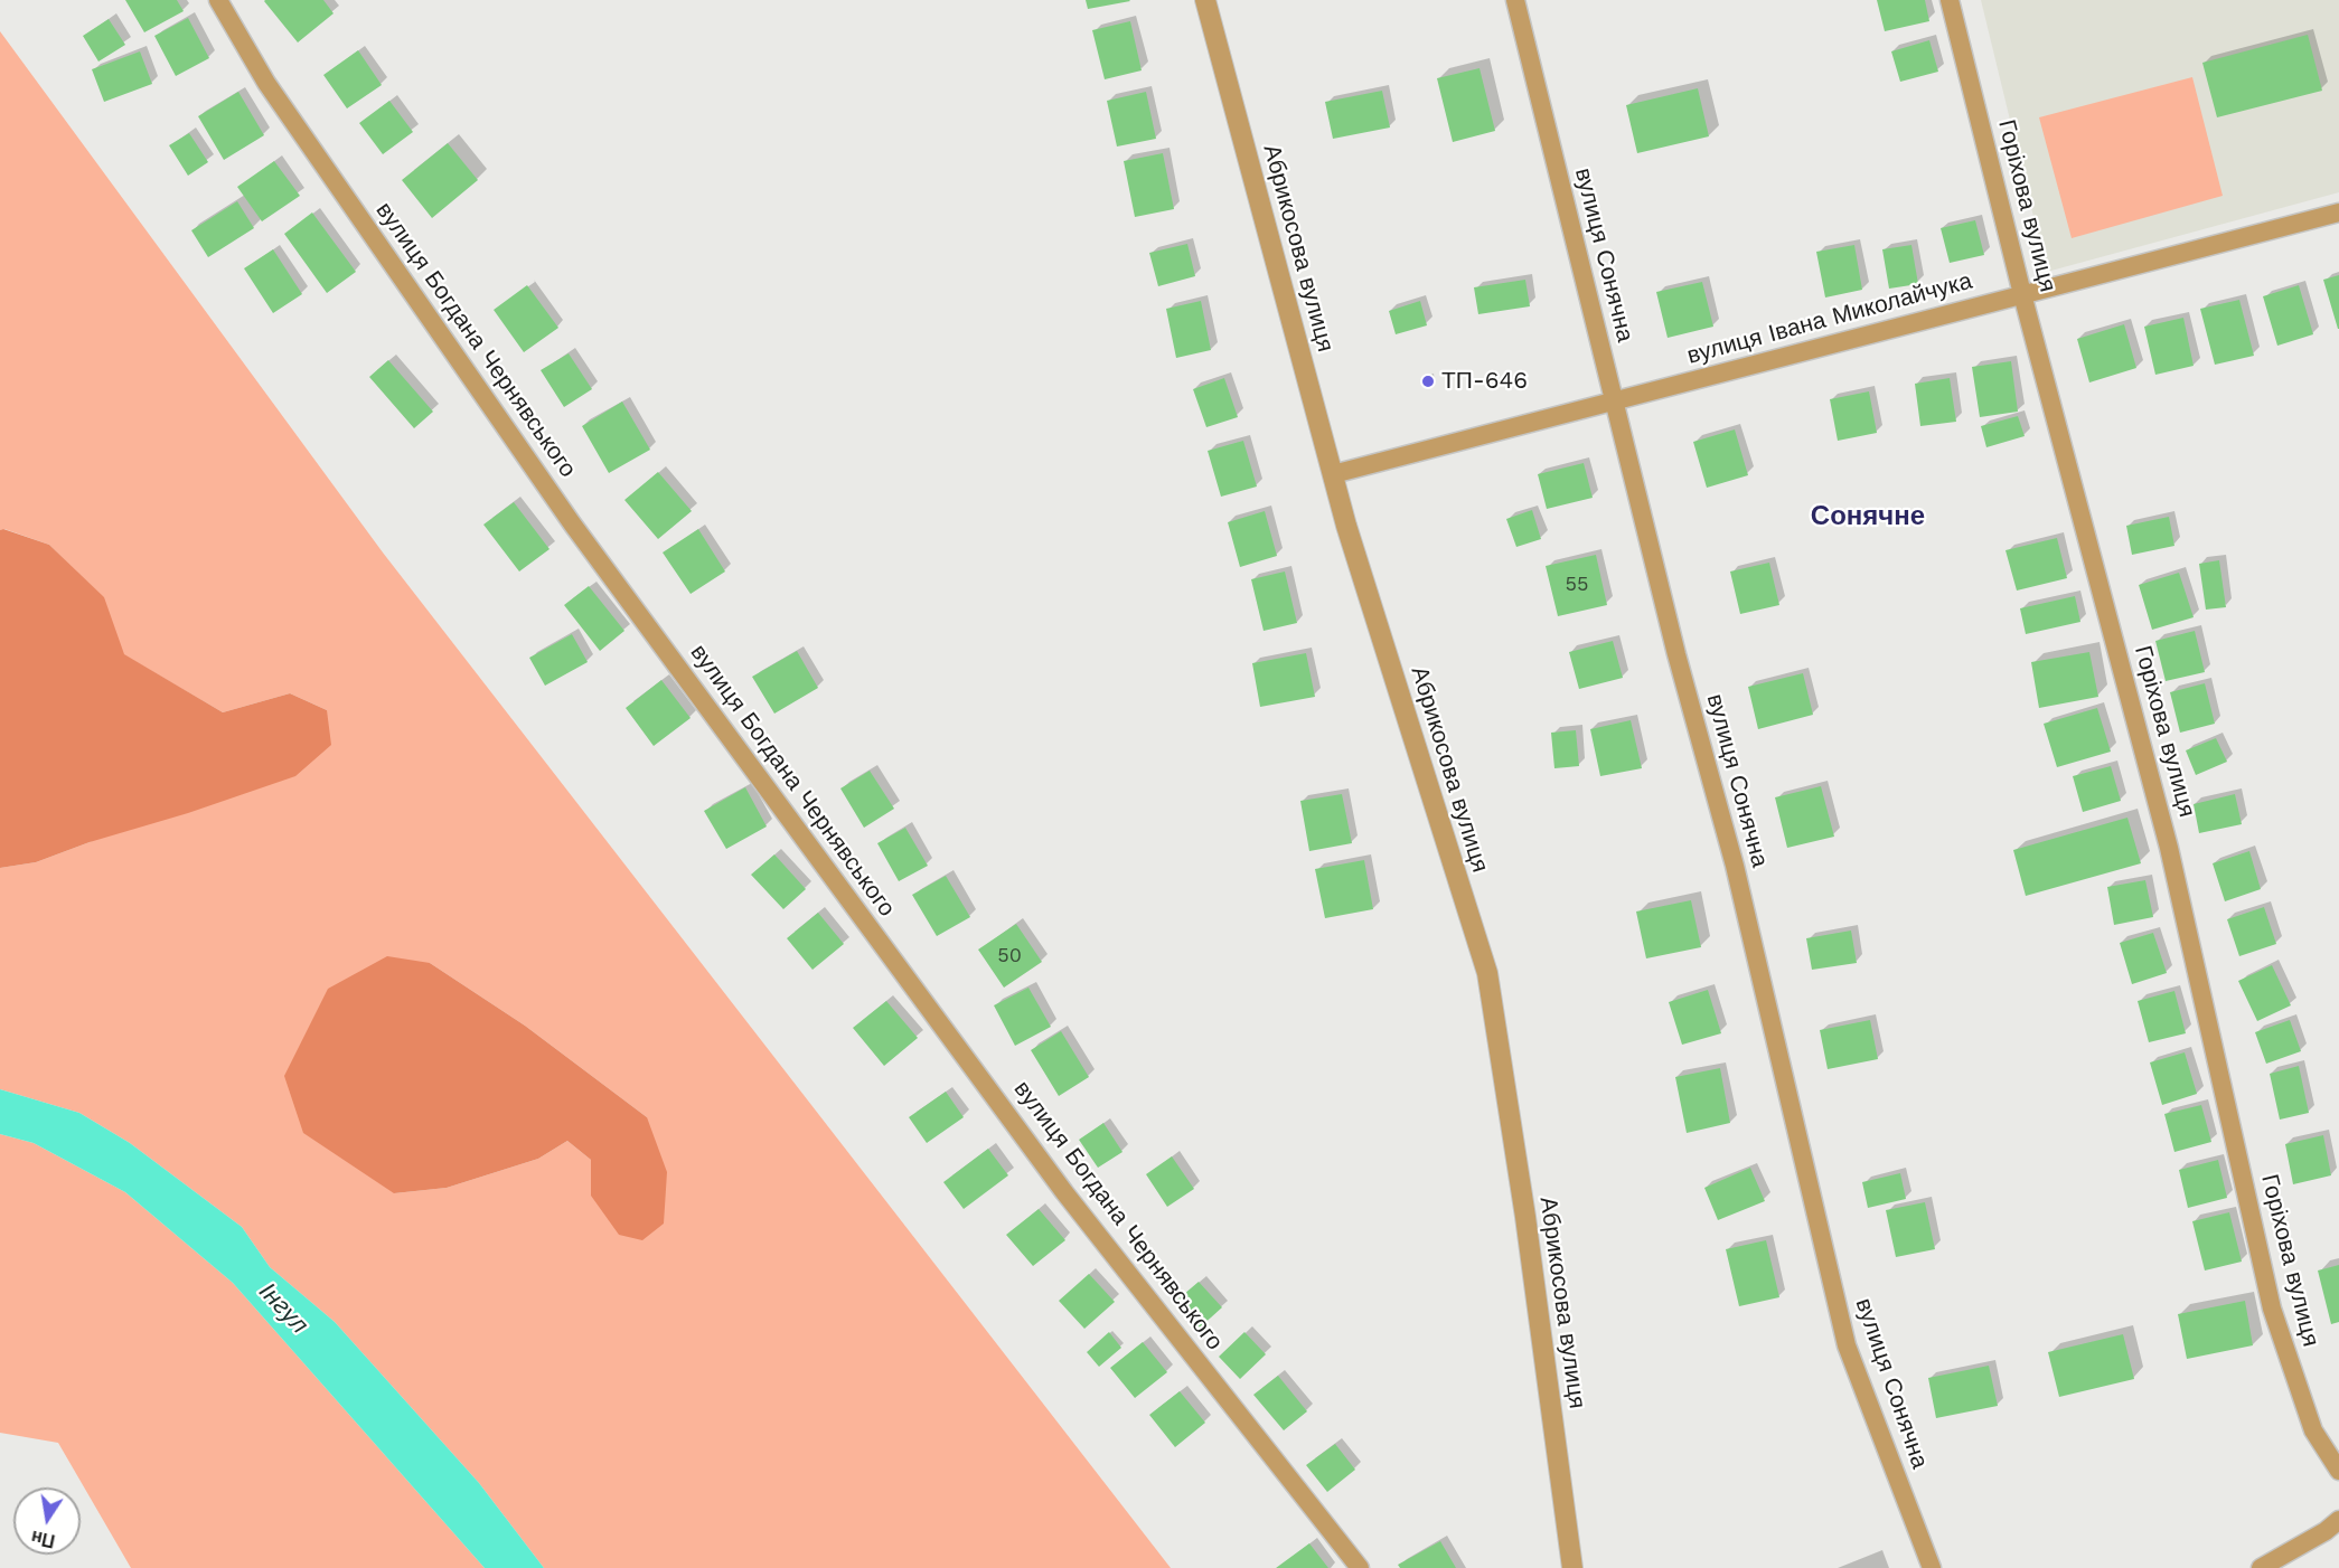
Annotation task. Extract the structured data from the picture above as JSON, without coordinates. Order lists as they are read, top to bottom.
{
  "streets": {
    "street": [
      "Горіхова вулиця",
      "Абрикосова вулиця",
      "вулиця Сонячна",
      "вулиця Івана Миколайчука",
      "вулиця Богдана Чернявського"
    ]
  },
  "crossings": [
    ["Горіхова вулиця", "вулиця Івана Миколайчука"],
    ["Абрикосова вулиця", "вулиця Івана Миколайчука"],
    ["вулиця Сонячна", "вулиця Івана Миколайчука"]
  ],
  "districts": ["Сонячне"],
  "water": ["Інгул"],
  "places": ["ТП-646"],
  "house_numbers": ["55", "50"],
  "north": "bottom"
}
